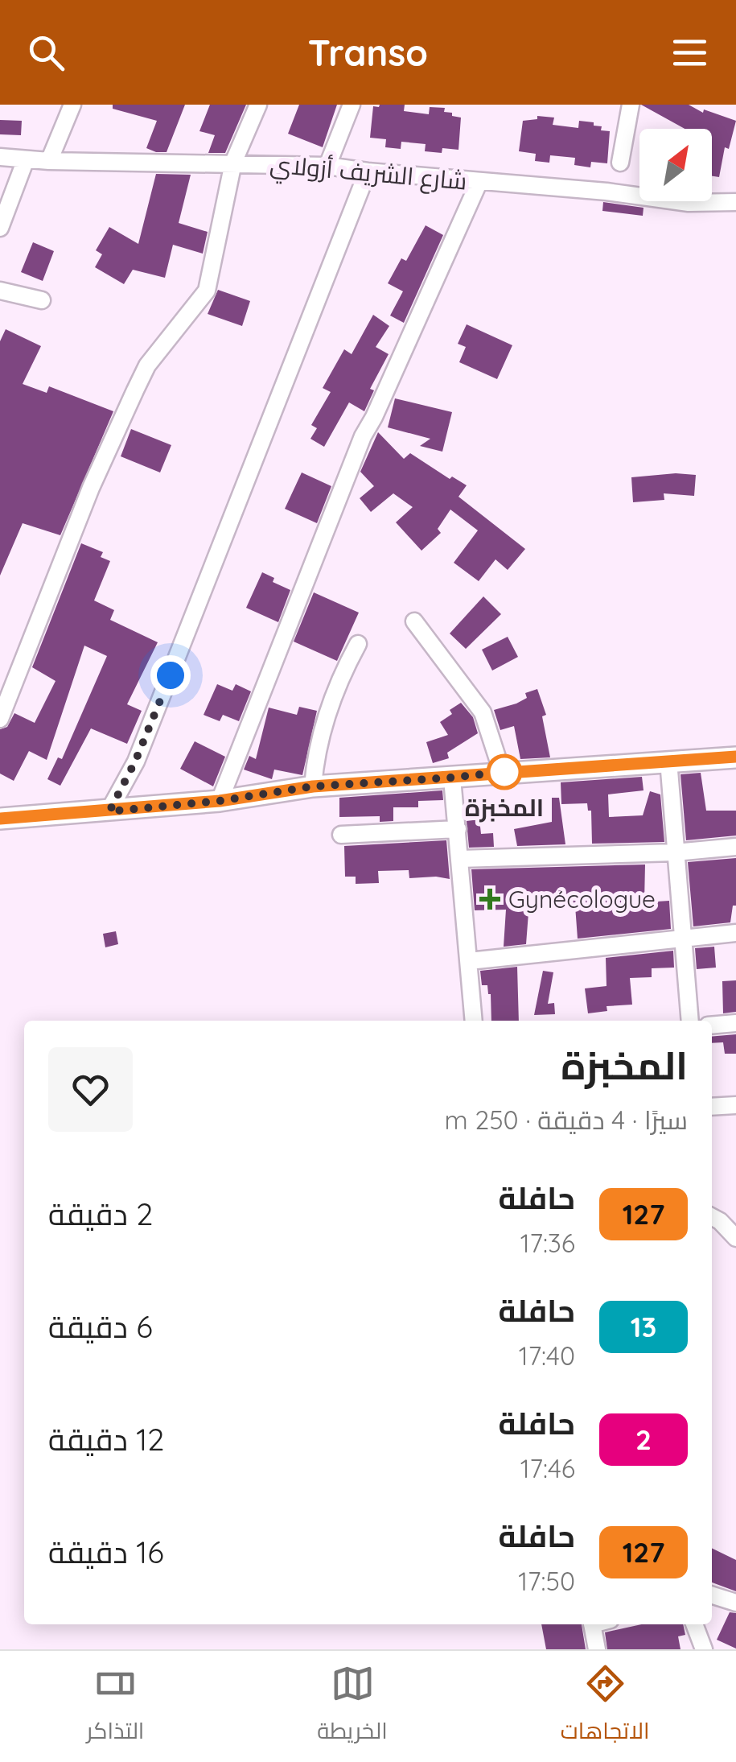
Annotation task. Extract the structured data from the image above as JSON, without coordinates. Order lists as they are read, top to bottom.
{
  "streets": {
    "street": ["شارع الشريف أزولاي"]
  },
  "places": {
    "other": ["المخبزة"],
    "health": ["Gynécologue"]
  },
  "lines": ["bus line 127"],
  "north": "top right",
  "page": {
    "header": "Transo",
    "heading": ["المخبزة", "سيرًا · 4 دقيقة · 250 m"],
    "list": [
      {
        "mark": "127",
        "name": "حافلة",
        "note": "17:36",
        "value": "2 دقيقة"
      },
      {
        "mark": "13",
        "name": "حافلة",
        "note": "17:40",
        "value": "6 دقيقة"
      },
      {
        "mark": "2",
        "name": "حافلة",
        "note": "17:46",
        "value": "12 دقيقة"
      },
      {
        "mark": "127",
        "name": "حافلة",
        "note": "17:50",
        "value": "16 دقيقة"
      }
    ],
    "tabs": ["الاتجاهات", "الخريطة", "التذاكر"]
  }
}
